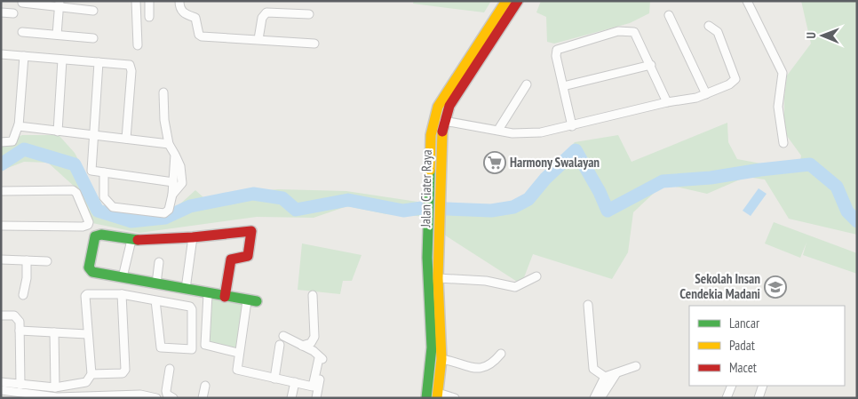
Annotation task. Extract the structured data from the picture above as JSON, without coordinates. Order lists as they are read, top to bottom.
{
  "streets": {
    "main road": ["Jalan Ciater Raya"]
  },
  "places": {
    "supermarket": ["Harmony Swalayan"],
    "school or university": ["Sekolah Insan Cendekia Madani"]
  },
  "legend": ["Lancar", "Padat", "Macet"],
  "north": "left"
}
